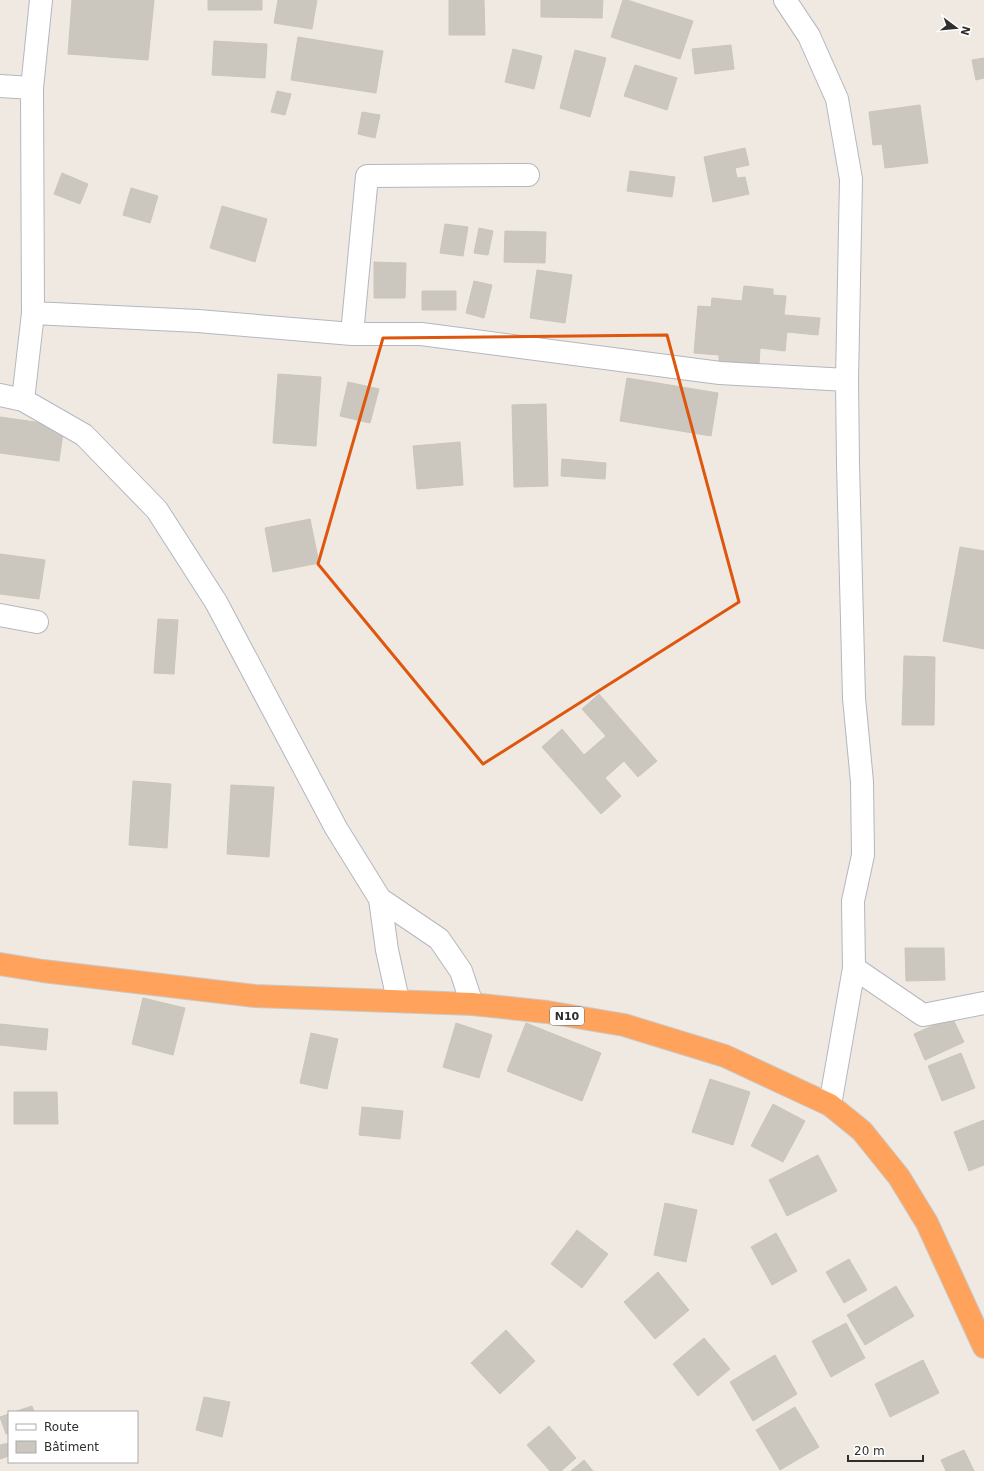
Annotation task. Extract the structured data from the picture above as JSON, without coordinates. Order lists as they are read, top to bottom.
{
  "streets": {
    "highway": ["N10"]
  },
  "legend": ["Route", "Bâtiment"],
  "scale_bar": "20 m",
  "north": "right"
}
